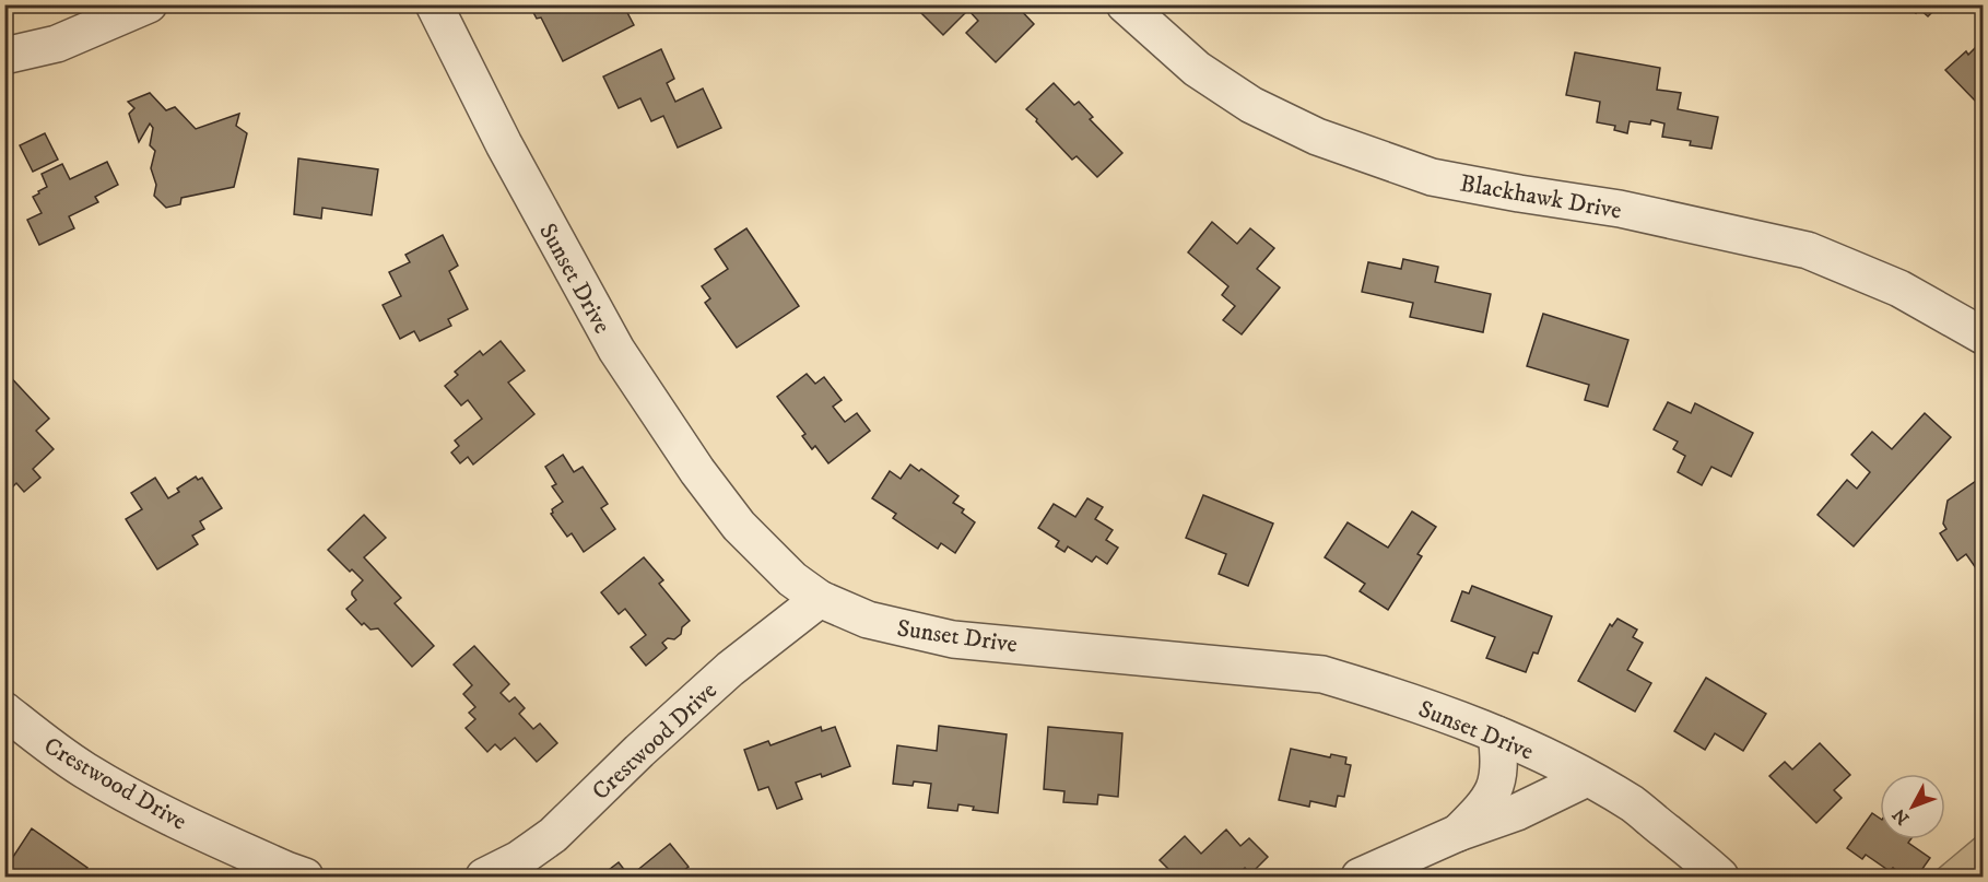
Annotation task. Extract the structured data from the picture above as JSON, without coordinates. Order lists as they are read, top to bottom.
{
  "streets": {
    "street": ["Blackhawk Drive", "Sunset Drive", "Crestwood Drive"]
  },
  "crossings": [
    ["Sunset Drive", "Crestwood Drive"]
  ],
  "north": "bottom left"
}
